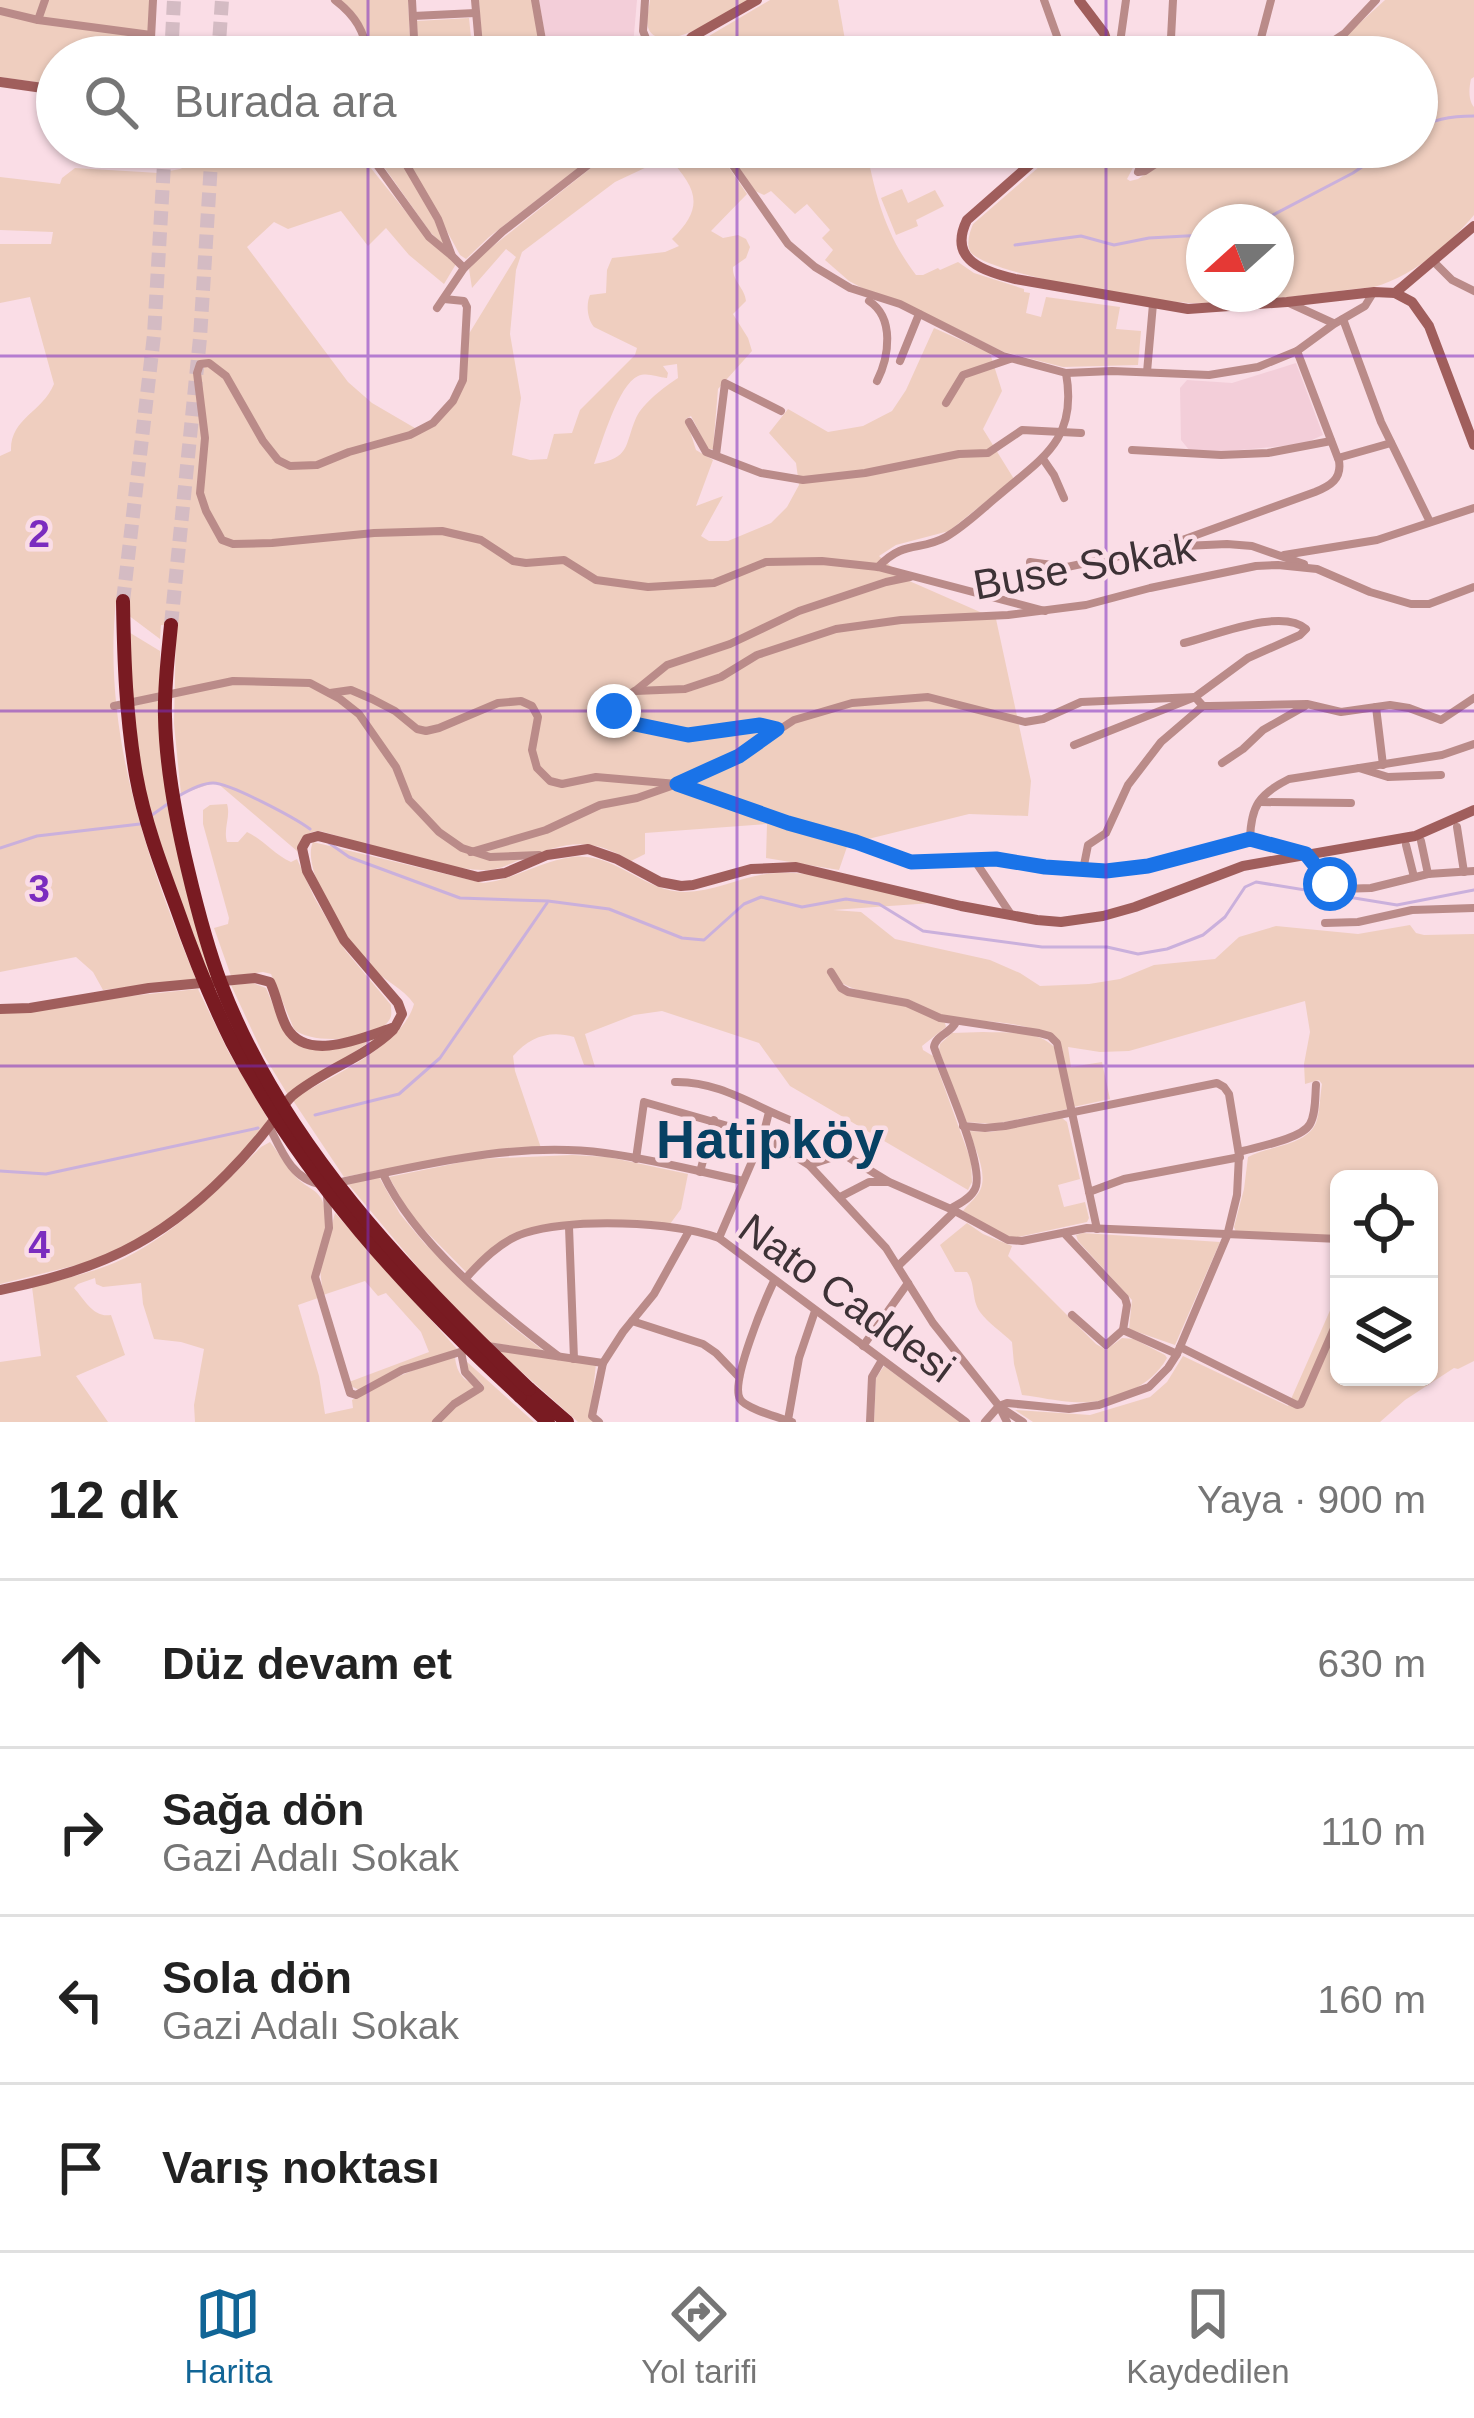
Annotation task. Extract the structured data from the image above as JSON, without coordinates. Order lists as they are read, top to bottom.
{
  "streets": {
    "street": ["Buse Sokak", "Nato Caddesi"]
  },
  "districts": ["Hatipköy"],
  "north": "left",
  "page": {
    "search": "Burada ara",
    "heading": ["12 dk", "Yaya · 900 m"],
    "list": [
      ["Düz devam et", "630 m"],
      ["Sağa dön", "Gazi Adalı Sokak", "110 m"],
      ["Sola dön", "Gazi Adalı Sokak", "160 m"],
      "Varış noktası"
    ],
    "nav": ["Harita", "Yol tarifi", "Kaydedilen"]
  },
  "grid": {
    "rows": ["2", "3", "4"]
  }
}
